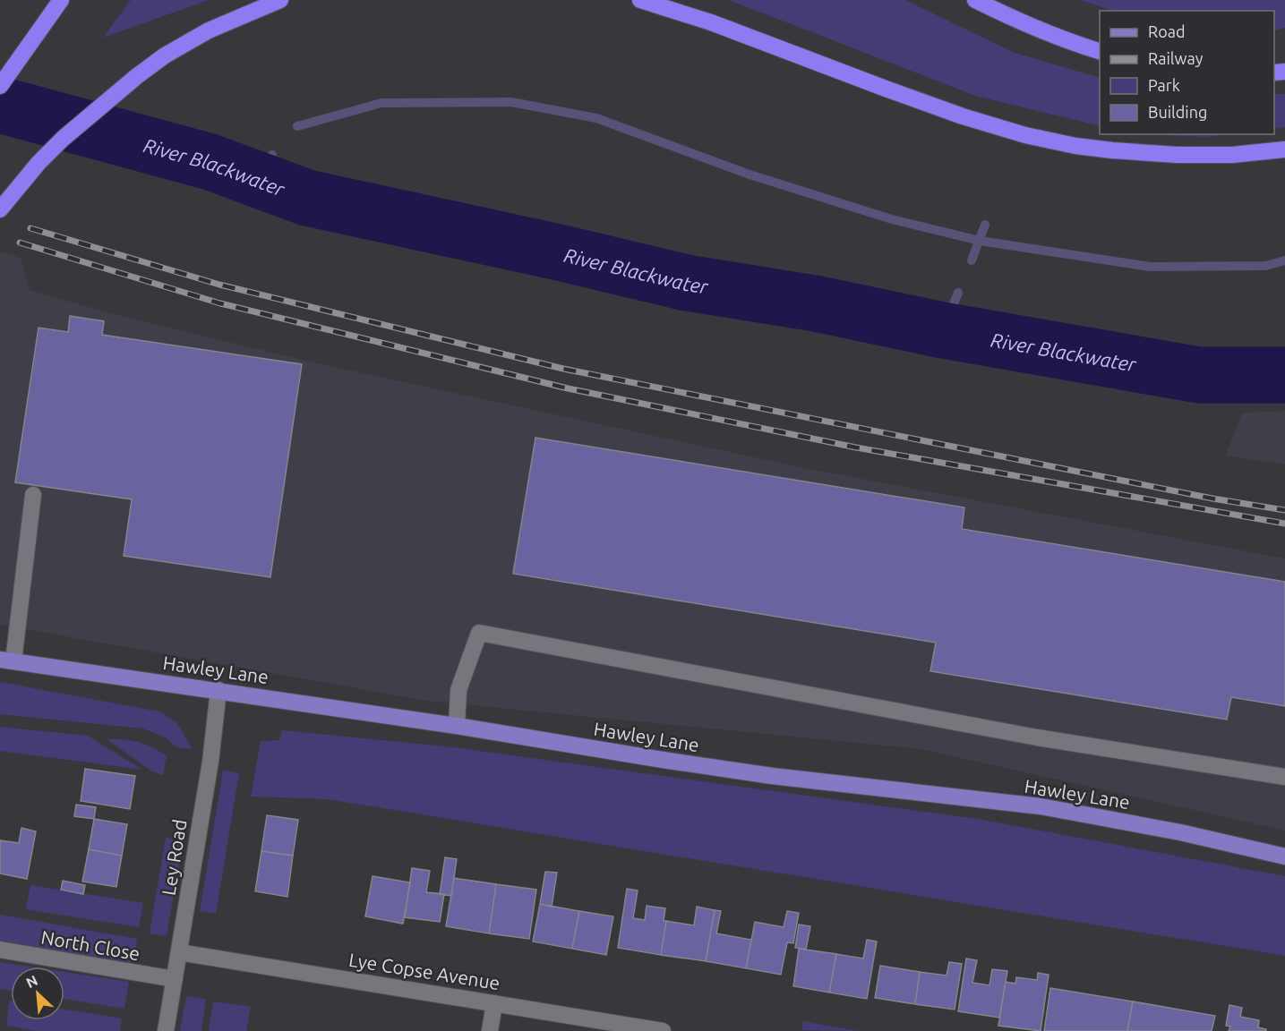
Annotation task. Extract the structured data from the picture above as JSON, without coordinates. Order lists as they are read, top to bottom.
{
  "streets": {
    "main road": ["Hawley Lane"],
    "street": ["Ley Road", "North Close", "Lye Copse Avenue"]
  },
  "crossings": [
    ["Hawley Lane", "Ley Road"],
    ["Ley Road", "North Close"],
    ["Ley Road", "Lye Copse Avenue"]
  ],
  "water": ["River Blackwater"],
  "legend": [
    "Road",
    "Railway",
    "Park",
    "Building"
  ],
  "north": "top left"
}
